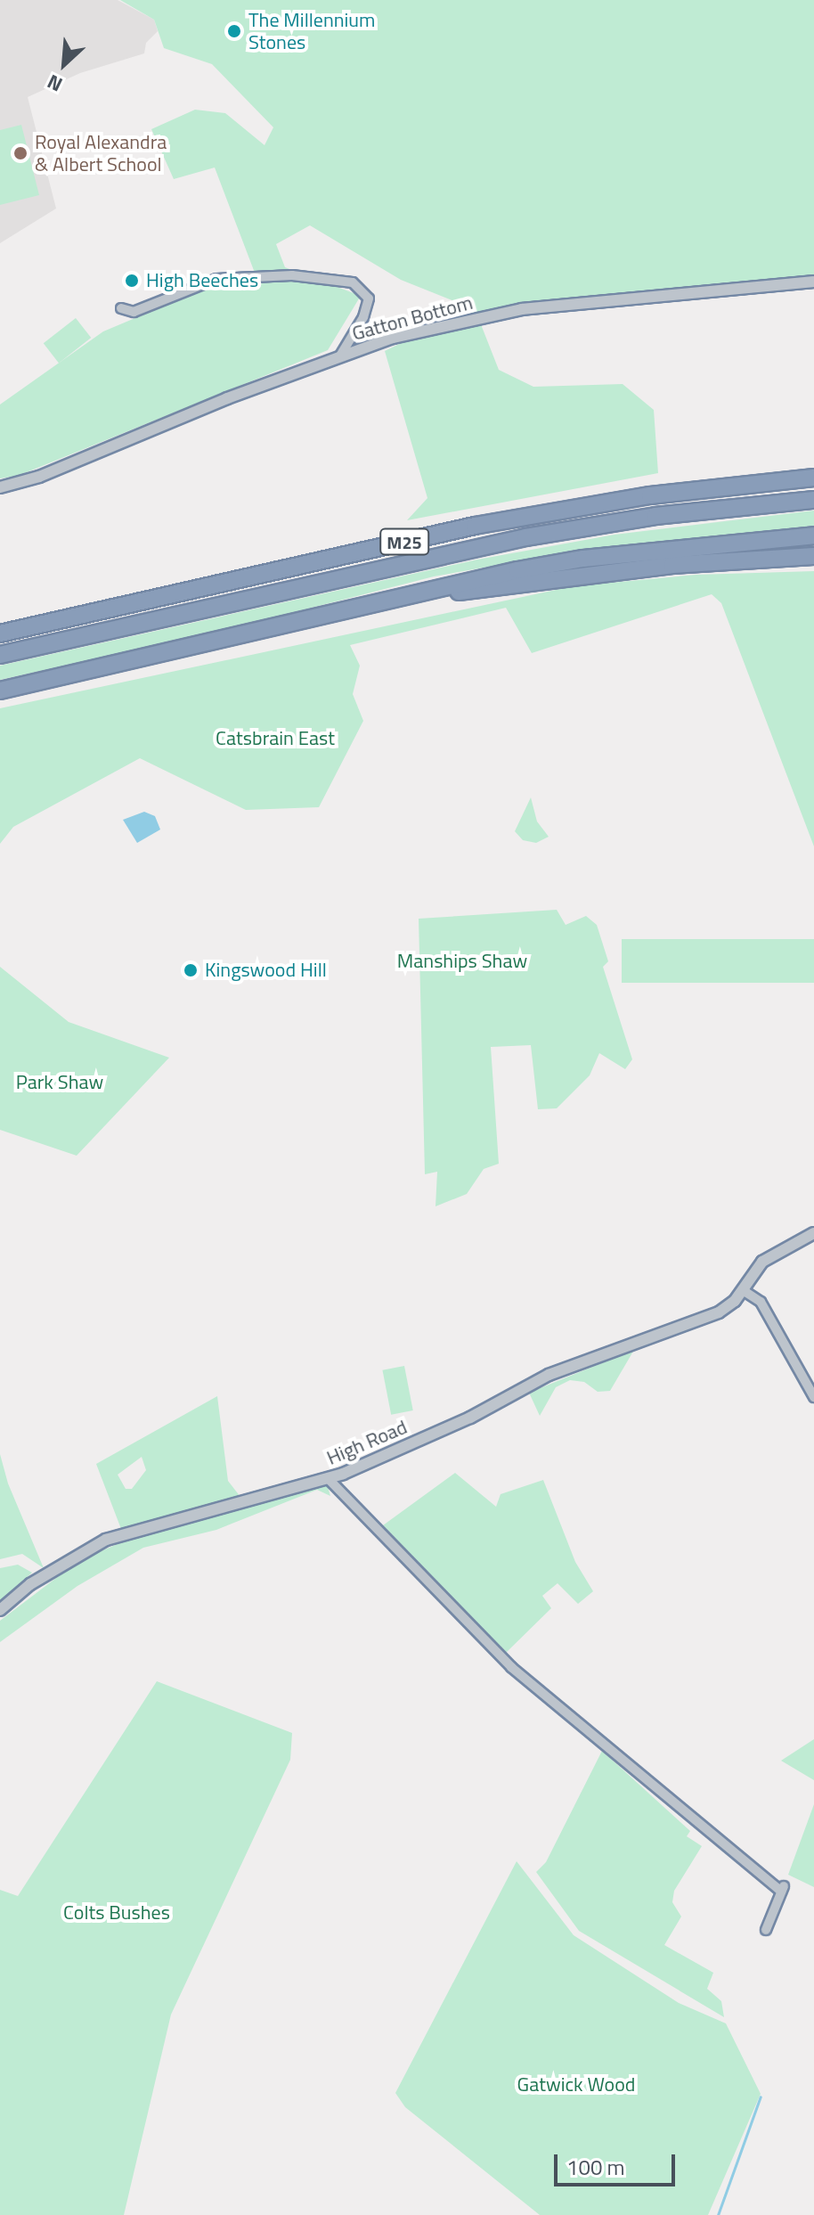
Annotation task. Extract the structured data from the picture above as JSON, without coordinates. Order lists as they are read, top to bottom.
{
  "streets": {
    "highway": ["M25"],
    "street": ["Gatton Bottom", "High Road"]
  },
  "parks": [
    "Catsbrain East",
    "Manships Shaw",
    "Park Shaw",
    "Colts Bushes",
    "Gatwick Wood"
  ],
  "places": [
    "The Millennium Stones",
    "Royal Alexandra & Albert School",
    "High Beeches",
    "Kingswood Hill"
  ],
  "scale_bar": "100 m",
  "north": "bottom left"
}
